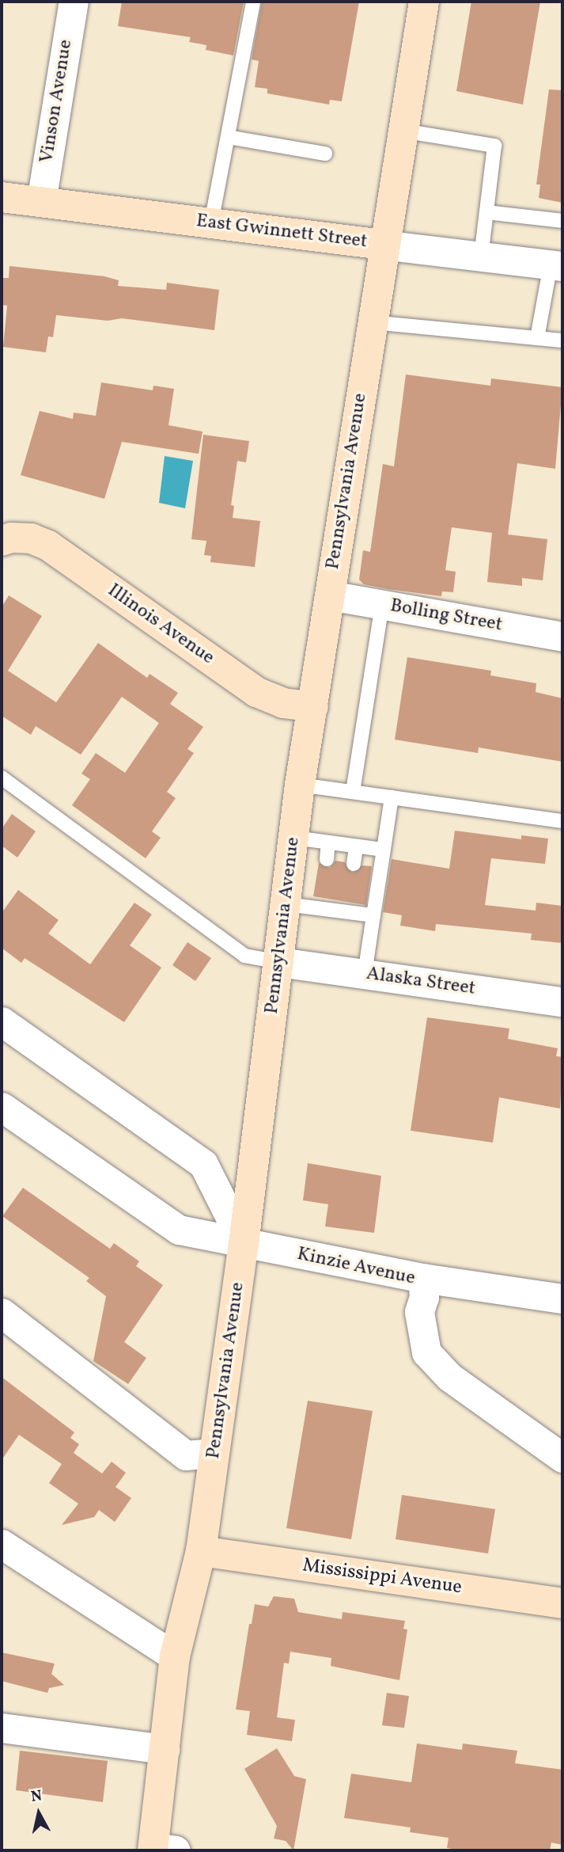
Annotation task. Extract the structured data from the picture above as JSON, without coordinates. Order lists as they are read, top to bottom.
{
  "streets": {
    "main road": [
      "East Gwinnett Street",
      "Pennsylvania Avenue",
      "Illinois Avenue",
      "Mississippi Avenue"
    ],
    "street": [
      "Vinson Avenue",
      "Bolling Street",
      "Alaska Street",
      "Kinzie Avenue"
    ]
  },
  "crossings": [
    ["Vinson Avenue", "East Gwinnett Street"],
    ["East Gwinnett Street", "Pennsylvania Avenue"],
    ["Pennsylvania Avenue", "Bolling Street"],
    ["Pennsylvania Avenue", "Illinois Avenue"],
    ["Pennsylvania Avenue", "Alaska Street"],
    ["Pennsylvania Avenue", "Kinzie Avenue"],
    ["Pennsylvania Avenue", "Mississippi Avenue"]
  ],
  "north": "top"
}
